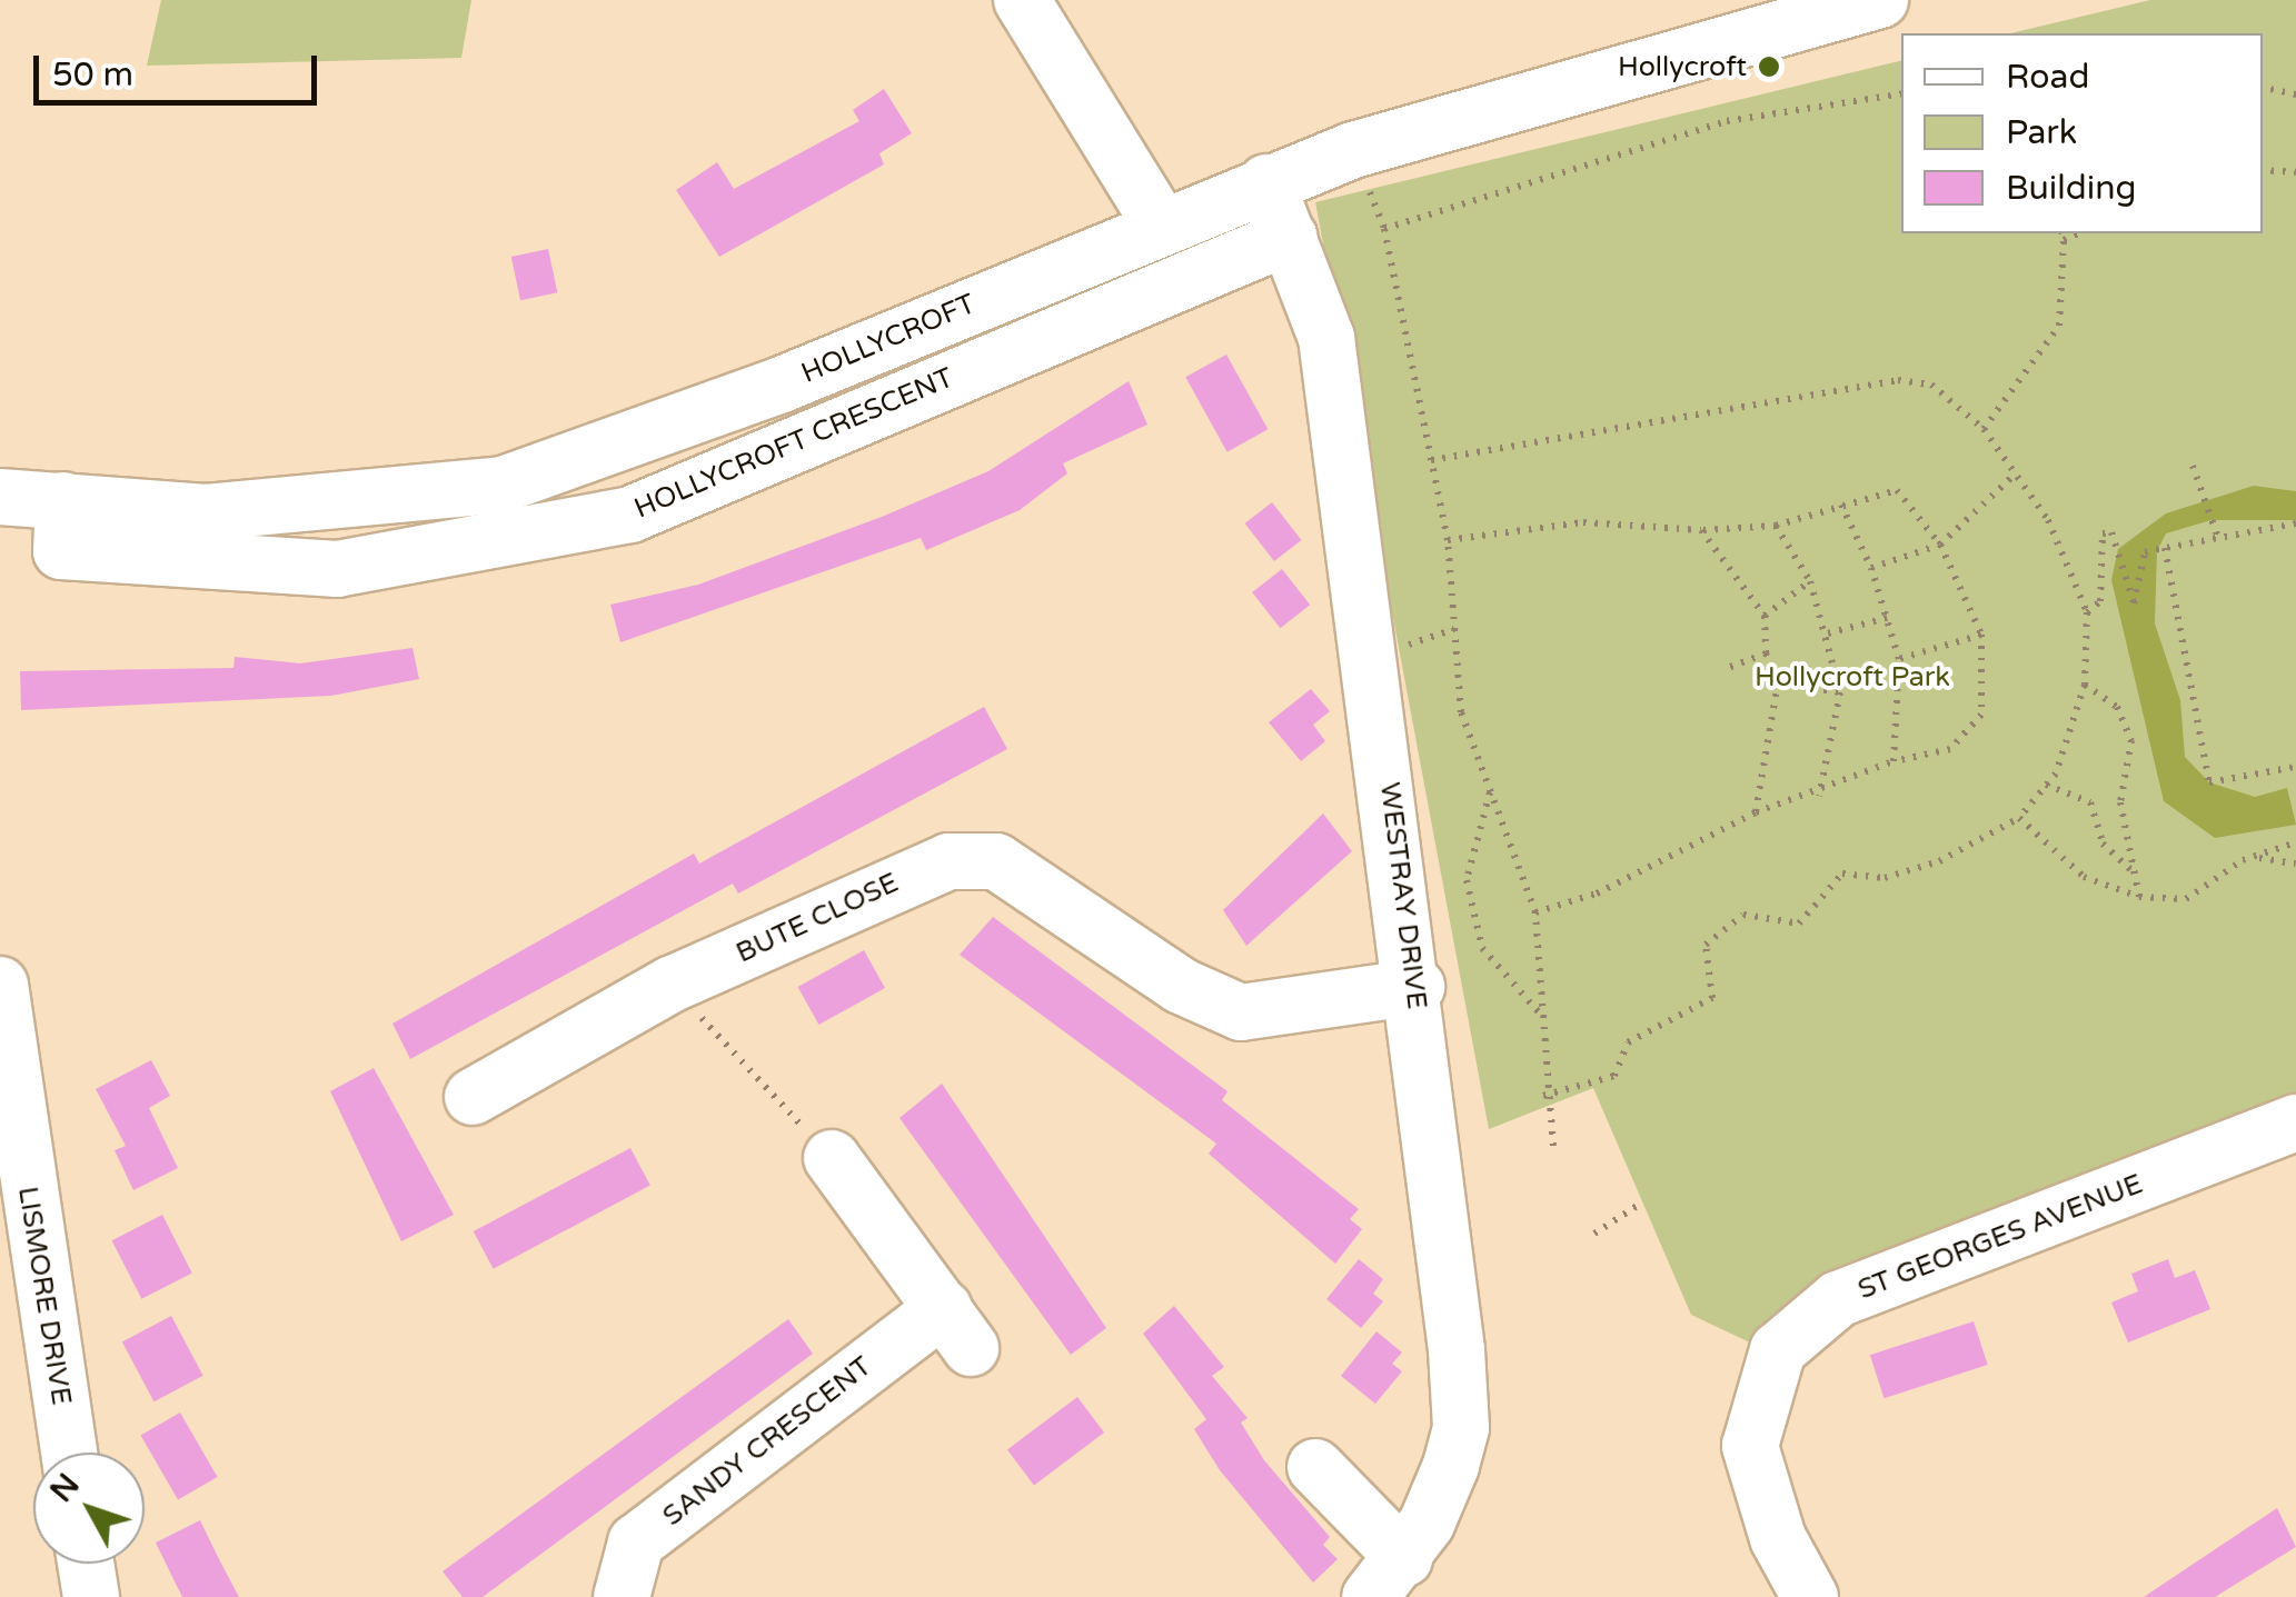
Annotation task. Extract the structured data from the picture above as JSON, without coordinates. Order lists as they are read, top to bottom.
{
  "streets": {
    "street": [
      "HOLLYCROFT",
      "HOLLYCROFT CRESCENT",
      "WESTRAY DRIVE",
      "BUTE CLOSE",
      "ST GEORGES AVENUE",
      "LISMORE DRIVE",
      "SANDY CRESCENT"
    ]
  },
  "crossings": [
    ["HOLLYCROFT", "HOLLYCROFT CRESCENT"],
    ["HOLLYCROFT", "WESTRAY DRIVE"],
    ["HOLLYCROFT CRESCENT", "WESTRAY DRIVE"],
    ["WESTRAY DRIVE", "BUTE CLOSE"]
  ],
  "parks": ["Hollycroft Park"],
  "places": ["Hollycroft"],
  "legend": ["Road", "Park", "Building"],
  "scale_bar": "50 m",
  "north": "top left"
}
